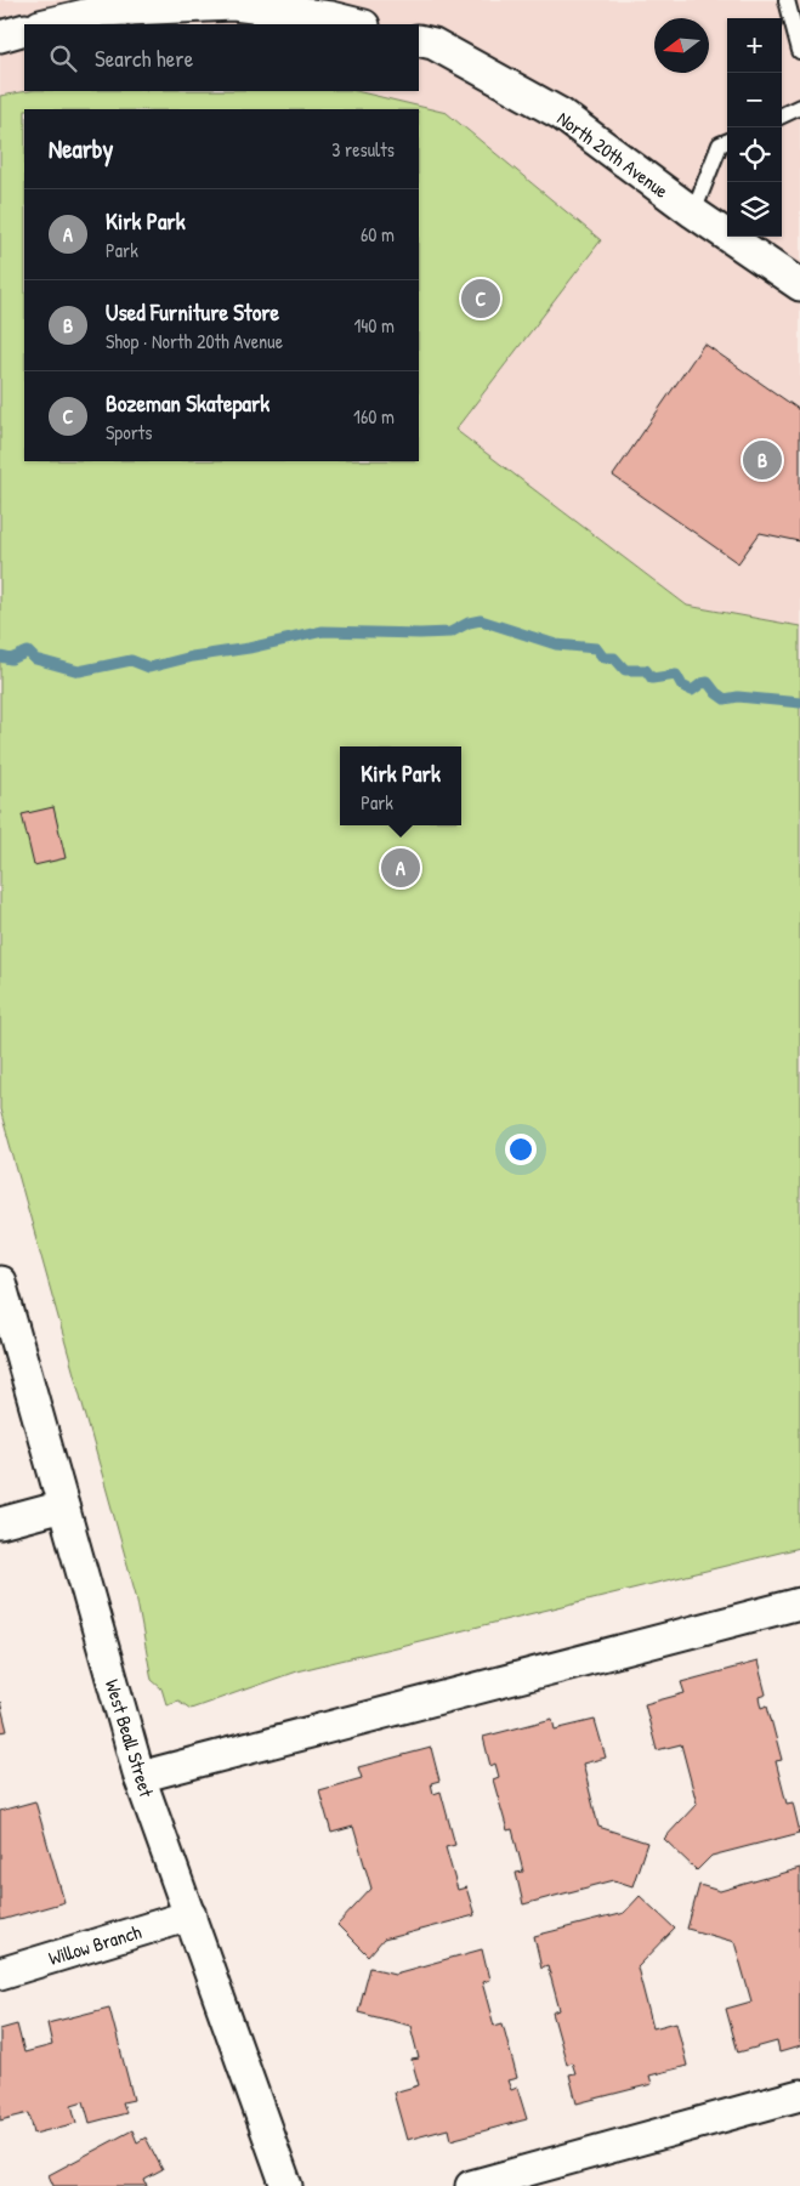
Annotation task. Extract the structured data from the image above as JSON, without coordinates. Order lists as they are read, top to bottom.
{
  "streets": {
    "street": ["North 20th Avenue", "West Beall Street", "Willow Branch"]
  },
  "crossings": [
    ["West Beall Street", "Willow Branch"]
  ],
  "north": "left",
  "page": {
    "map_buttons": ["+", "−"],
    "search": "Search here",
    "heading": ["Nearby", "3 results"],
    "list": [
      {
        "mark": "A",
        "name": "Kirk Park",
        "note": "Park",
        "value": "60 m"
      },
      {
        "mark": "B",
        "name": "Used Furniture Store",
        "note": "Shop · North 20th Avenue",
        "value": "140 m"
      },
      {
        "mark": "C",
        "name": "Bozeman Skatepark",
        "note": "Sports",
        "value": "160 m"
      }
    ],
    "pins": ["C", "B", "A"],
    "popup": ["Kirk Park", "Park"]
  }
}
